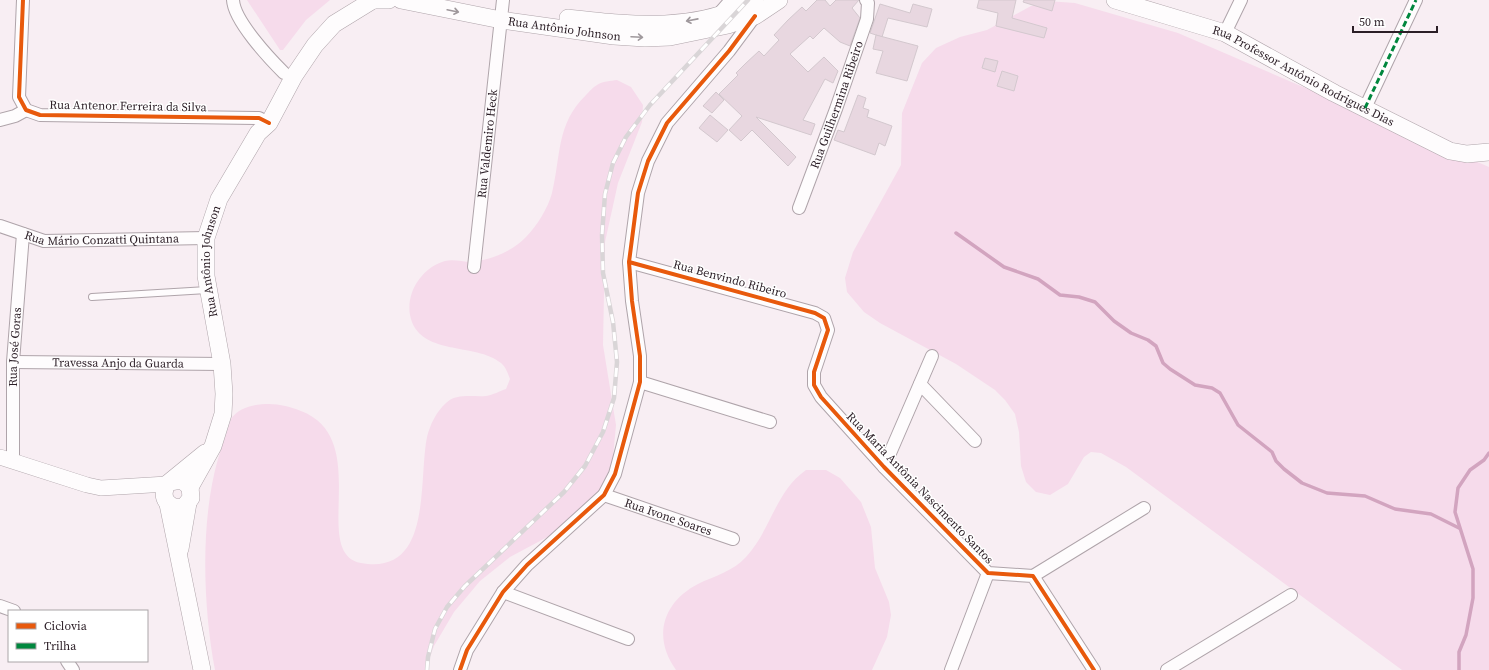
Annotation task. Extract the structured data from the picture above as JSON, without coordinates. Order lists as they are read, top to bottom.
{
  "streets": {
    "main road": ["Rua Antônio Johnson", "Rua Professor Antônio Rodrigues Dias"],
    "street": [
      "Rua Guilhermina Ribeiro",
      "Rua Antenor Ferreira da Silva",
      "Rua Valdemiro Heck",
      "Rua Mário Conzatti Quintana",
      "Rua Benvindo Ribeiro",
      "Rua José Goras",
      "Travessa Anjo da Guarda",
      "Rua Maria Antônia Nascimento Santos",
      "Rua Ivone Soares"
    ]
  },
  "crossings": [
    ["Rua Antônio Johnson", "Rua Antenor Ferreira da Silva"],
    ["Rua Antônio Johnson", "Rua Valdemiro Heck"],
    ["Rua Antônio Johnson", "Rua Mário Conzatti Quintana"],
    ["Rua Antônio Johnson", "Travessa Anjo da Guarda"],
    ["Rua Mário Conzatti Quintana", "Rua José Goras"],
    ["Rua Benvindo Ribeiro", "Rua Maria Antônia Nascimento Santos"],
    ["Rua José Goras", "Travessa Anjo da Guarda"]
  ],
  "legend": ["Ciclovia", "Trilha"],
  "scale_bar": "50 m"
}
